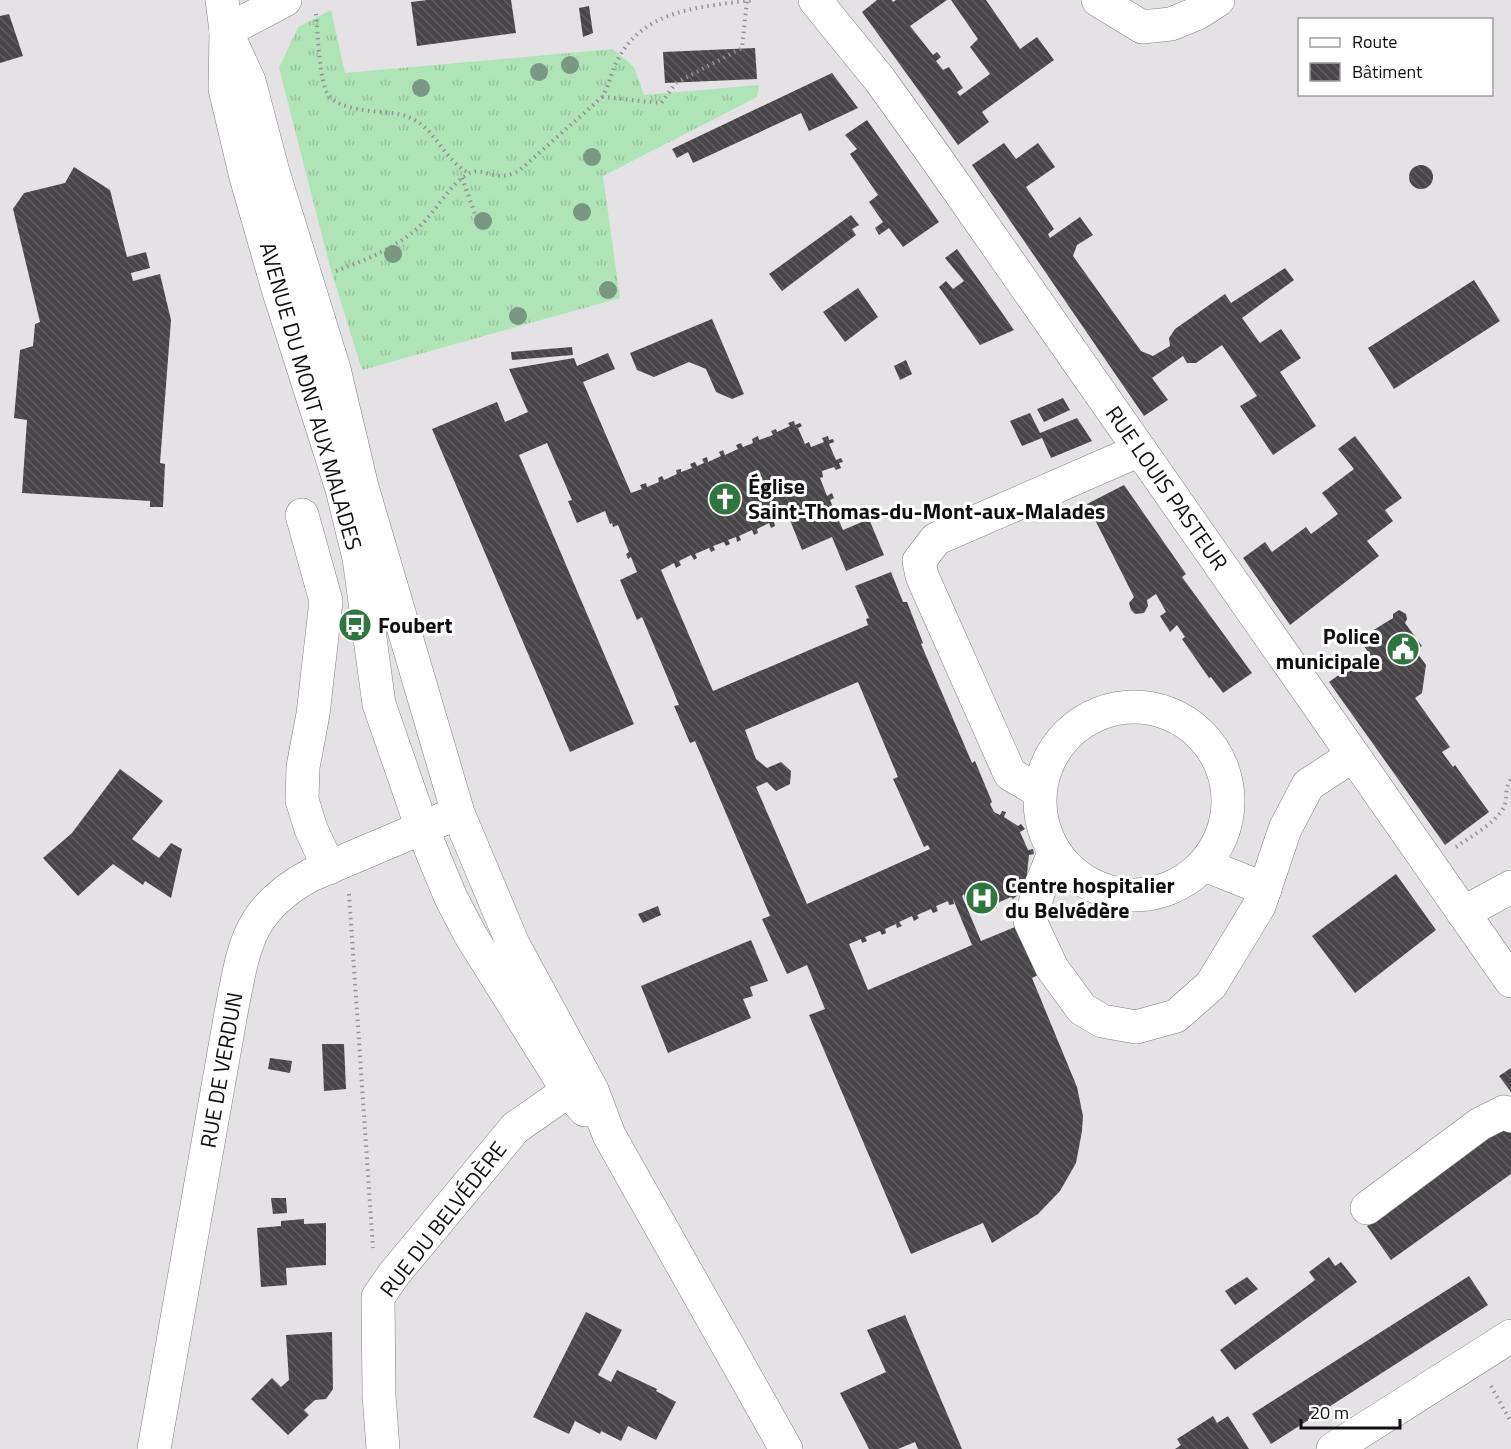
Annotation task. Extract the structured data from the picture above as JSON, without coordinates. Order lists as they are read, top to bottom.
{
  "streets": {
    "street": [
      "AVENUE DU MONT AUX MALADES",
      "RUE LOUIS PASTEUR",
      "RUE DE VERDUN",
      "RUE DU BELVÉDÈRE"
    ]
  },
  "crossings": [
    ["AVENUE DU MONT AUX MALADES", "RUE DE VERDUN"],
    ["AVENUE DU MONT AUX MALADES", "RUE DU BELVÉDÈRE"]
  ],
  "places": {
    "church": ["Église Saint-Thomas-du-Mont-aux-Malades"],
    "bus stop": ["Foubert"],
    "public building": ["Police municipale"],
    "hospital": ["Centre hospitalier du Belvédère"]
  },
  "legend": ["Route", "Bâtiment"],
  "scale_bar": "20 m"
}
